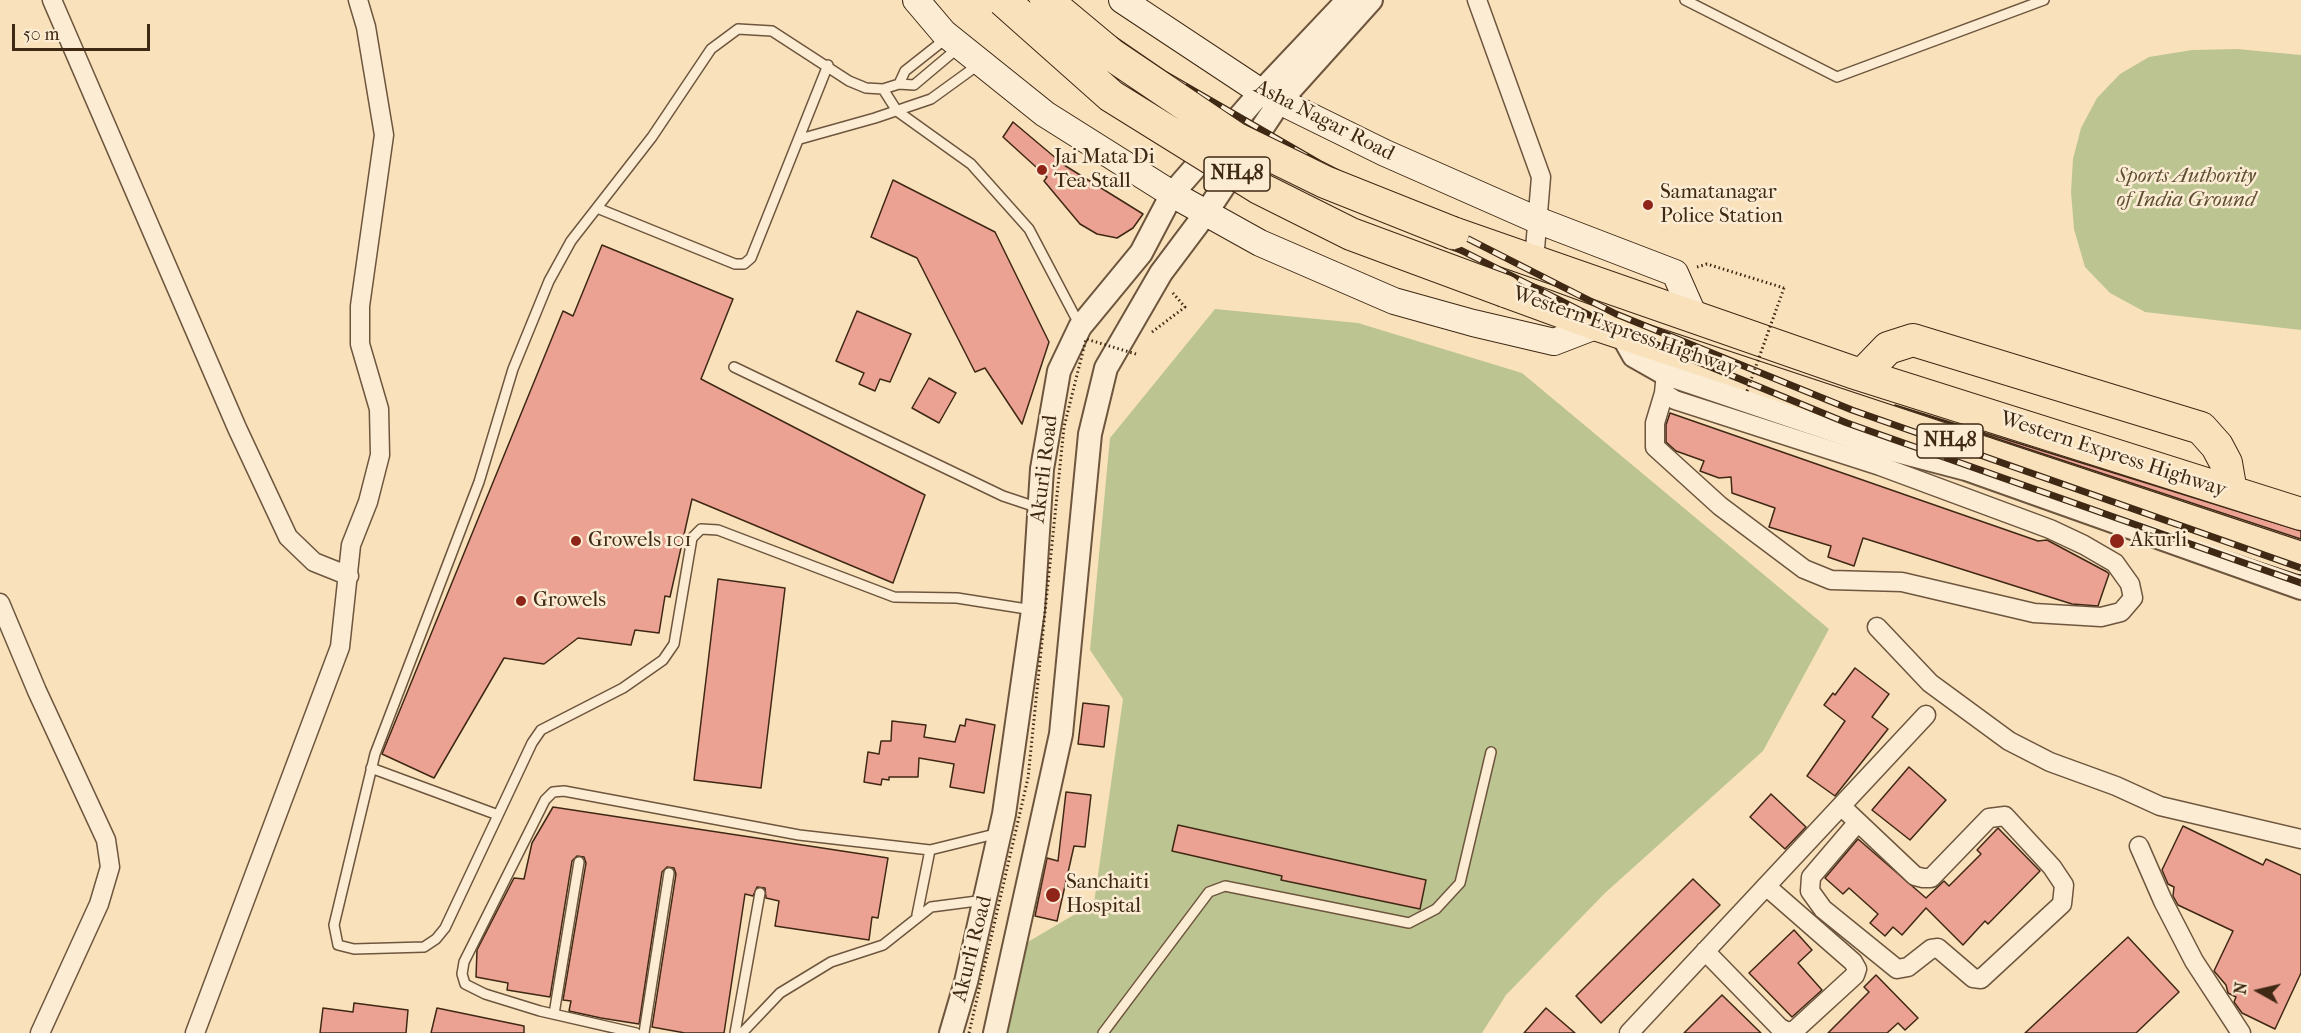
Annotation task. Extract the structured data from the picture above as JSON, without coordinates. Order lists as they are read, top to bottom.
{
  "streets": {
    "highway": ["NH48", "Western Express Highway"],
    "main road": ["Asha Nagar Road"],
    "street": ["Akurli Road"]
  },
  "crossings": [
    ["Asha Nagar Road", "Akurli Road"]
  ],
  "parks": ["Sports Authority of India Ground"],
  "places": [
    "Jai Mata Di Tea Stall",
    "Samatanagar Police Station",
    "Growels 101",
    "Akurli",
    "Growels",
    "Sanchaiti Hospital"
  ],
  "scale_bar": "50 m",
  "north": "left"
}
